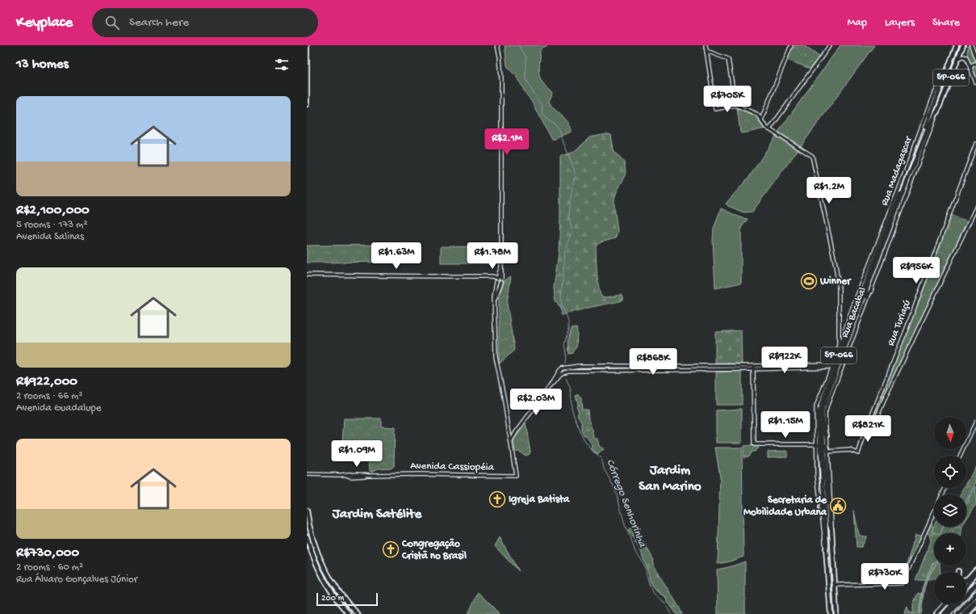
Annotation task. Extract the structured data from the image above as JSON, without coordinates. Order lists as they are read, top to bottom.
{
  "streets": {
    "main road": ["SP-066"],
    "street": [
      "Rua Madagascar",
      "Rua Bacabal",
      "Rua Turiaçú",
      "Avenida Cassiopéia"
    ]
  },
  "crossings": [
    ["SP-066", "Rua Madagascar"],
    ["SP-066", "Rua Bacabal"],
    ["Rua Bacabal", "Rua Turiaçú"]
  ],
  "districts": ["Jardim San Marino", "Jardim Satélite"],
  "water": ["Córrego Senhorinha"],
  "places": {
    "sports": ["Winner"],
    "church": ["Igreja Batista", "Congregação Cristã no Brasil"],
    "public building": ["Secretaria de Mobilidade Urbana"]
  },
  "scale_bar": "200 m",
  "north": "bottom",
  "page": {
    "header": "Keyplace",
    "search": "Search here",
    "nav": ["Map", "Layers", "Share"],
    "heading": "13 homes",
    "list": [
      {
        "name": "R$2,100,000",
        "note": "5 rooms · 173 m² · Avenida Salinas"
      },
      {
        "name": "R$922,000",
        "note": "2 rooms · 66 m² · Avenida Guadalupe"
      },
      {
        "name": "R$730,000",
        "note": "2 rooms · 60 m² · Rua Álvaro Gonçalves Júnior"
      }
    ],
    "price": [
      "R$705K",
      "R$2.1M",
      "R$1.2M",
      "R$1.63M",
      "R$1.78M",
      "R$956K",
      "R$922K",
      "R$868K",
      "R$2.03M",
      "R$1.15M",
      "R$821K",
      "R$1.09M",
      "R$730K"
    ],
    "map_buttons": ["+", "−"],
    "scale": "200 m"
  }
}
